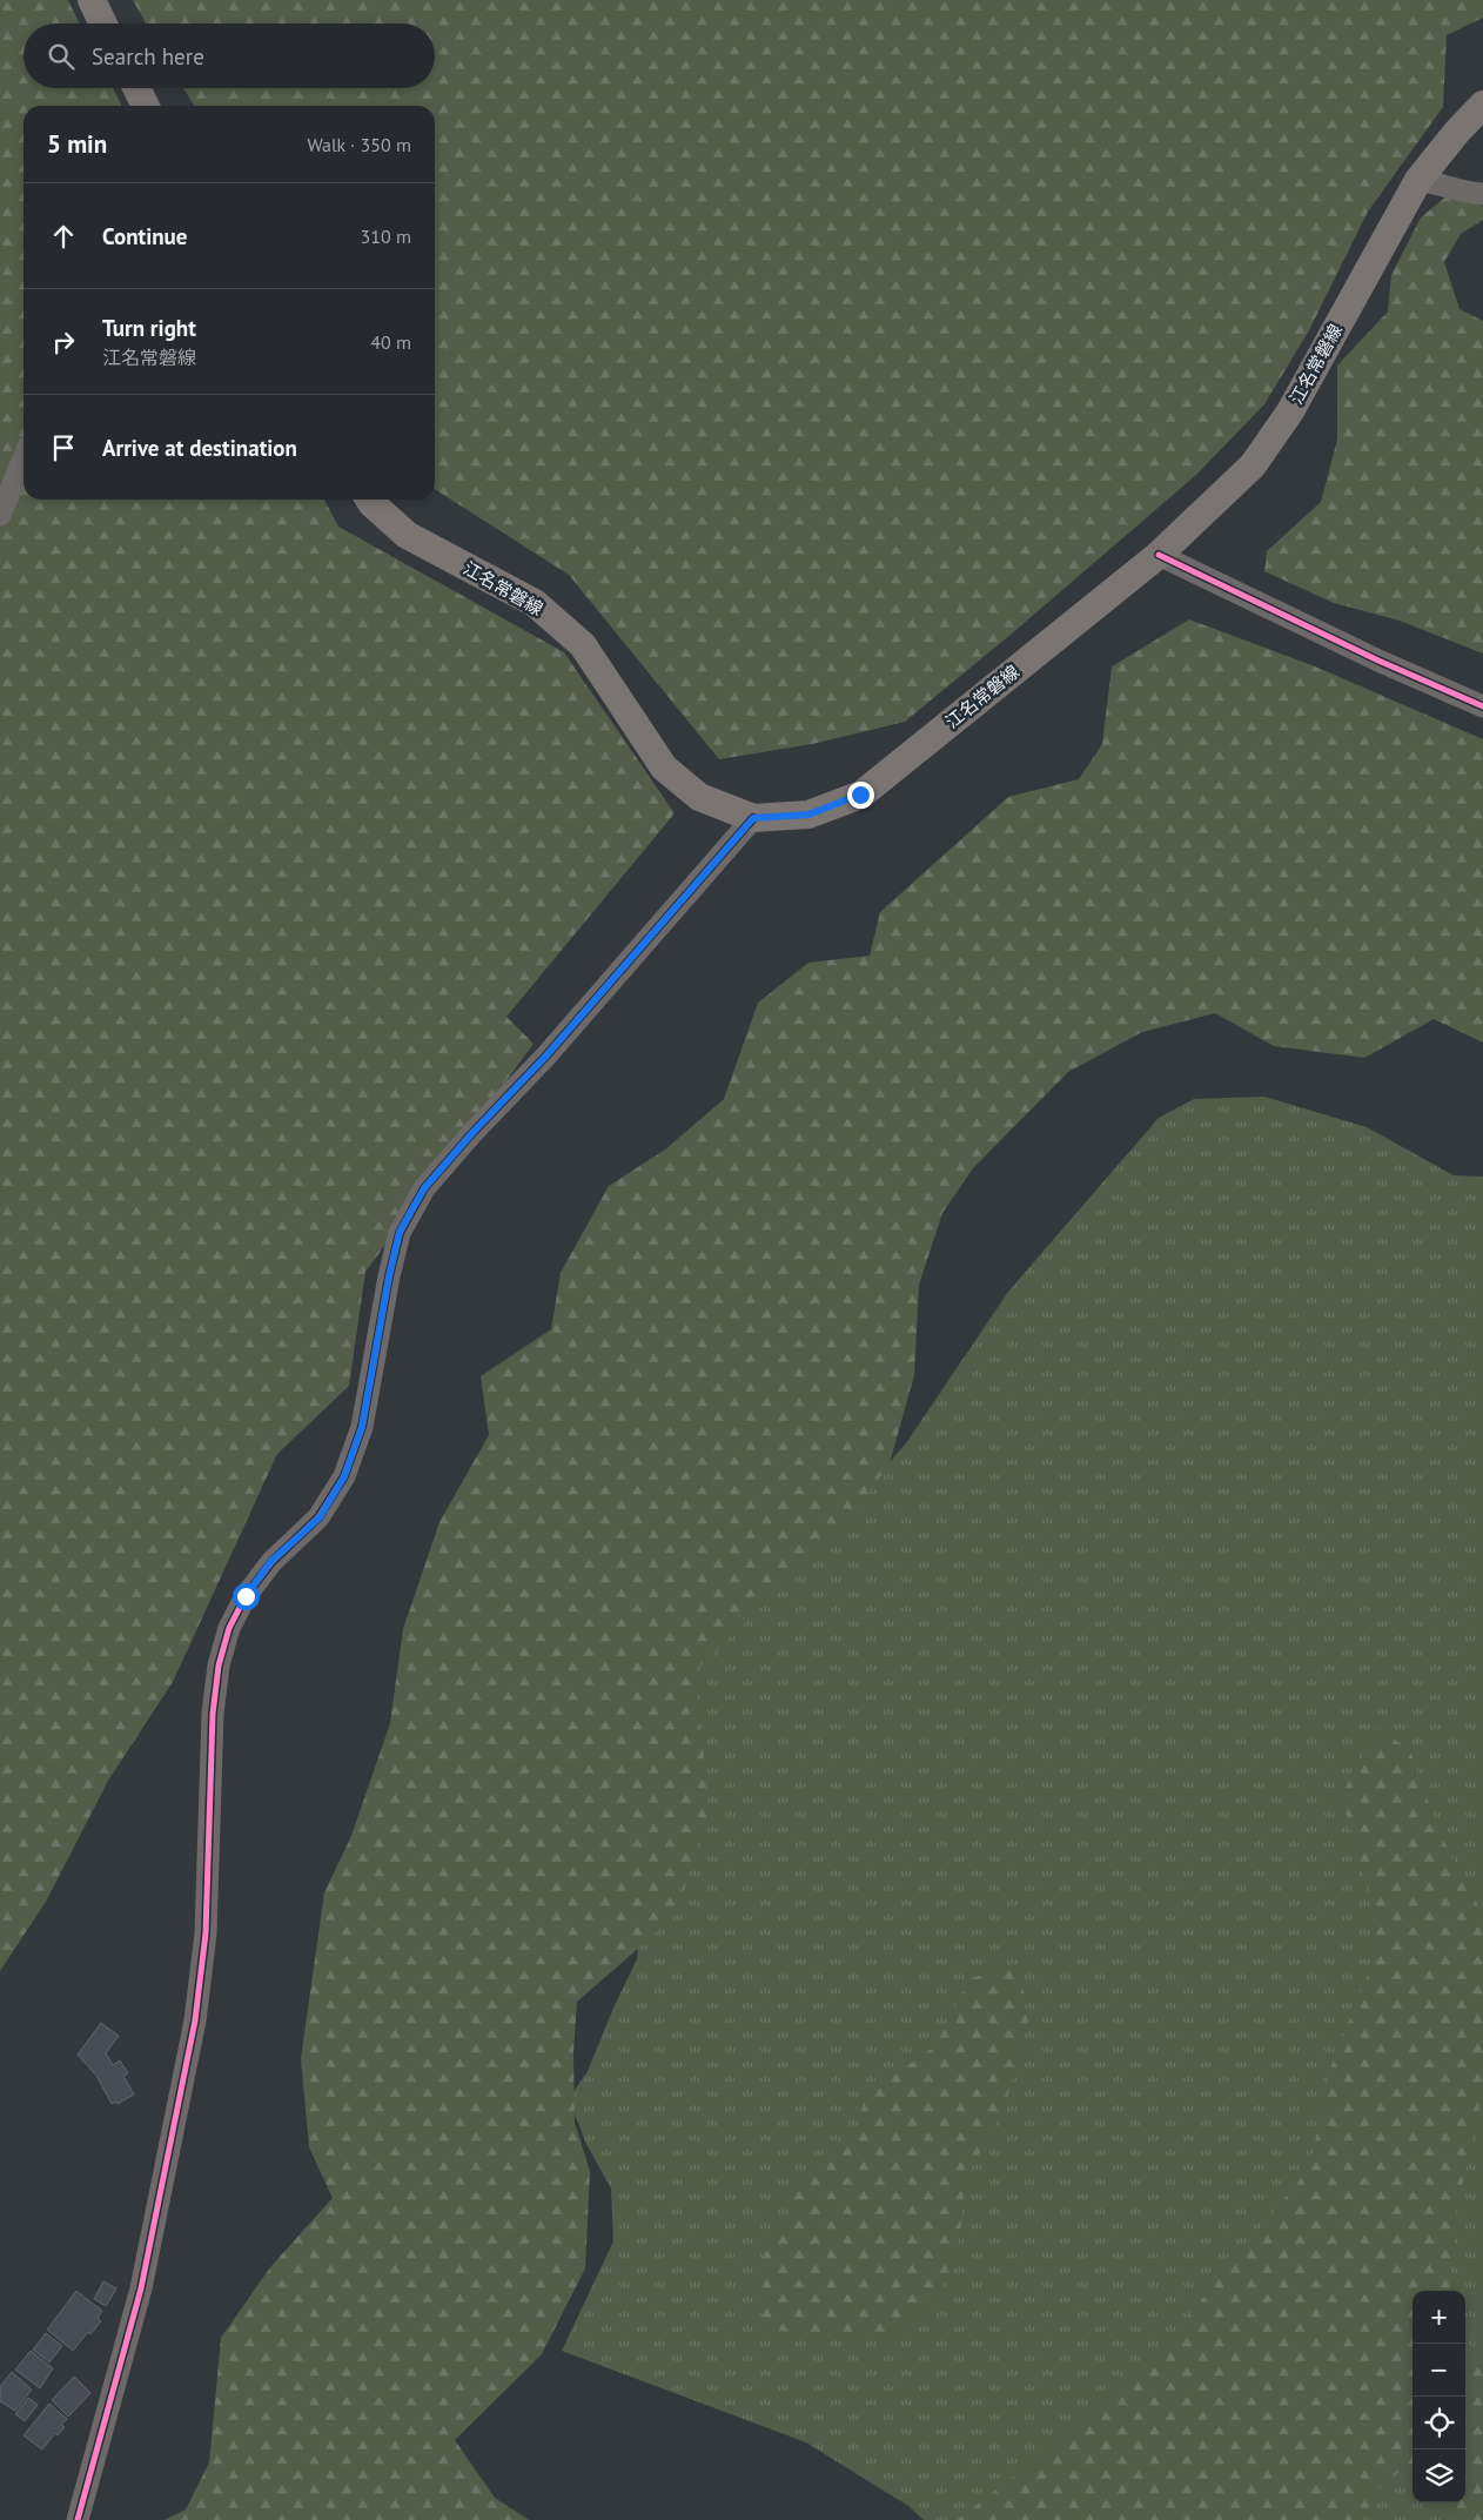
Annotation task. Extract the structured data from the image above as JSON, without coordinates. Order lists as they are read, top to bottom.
{
  "streets": {
    "main road": ["江名常磐線"]
  },
  "page": {
    "search": "Search here",
    "heading": ["5 min", "Walk · 350 m"],
    "list": [
      ["Continue", "310 m"],
      ["Turn right", "江名常磐線", "40 m"],
      "Arrive at destination"
    ],
    "map_buttons": ["+", "−"]
  }
}
